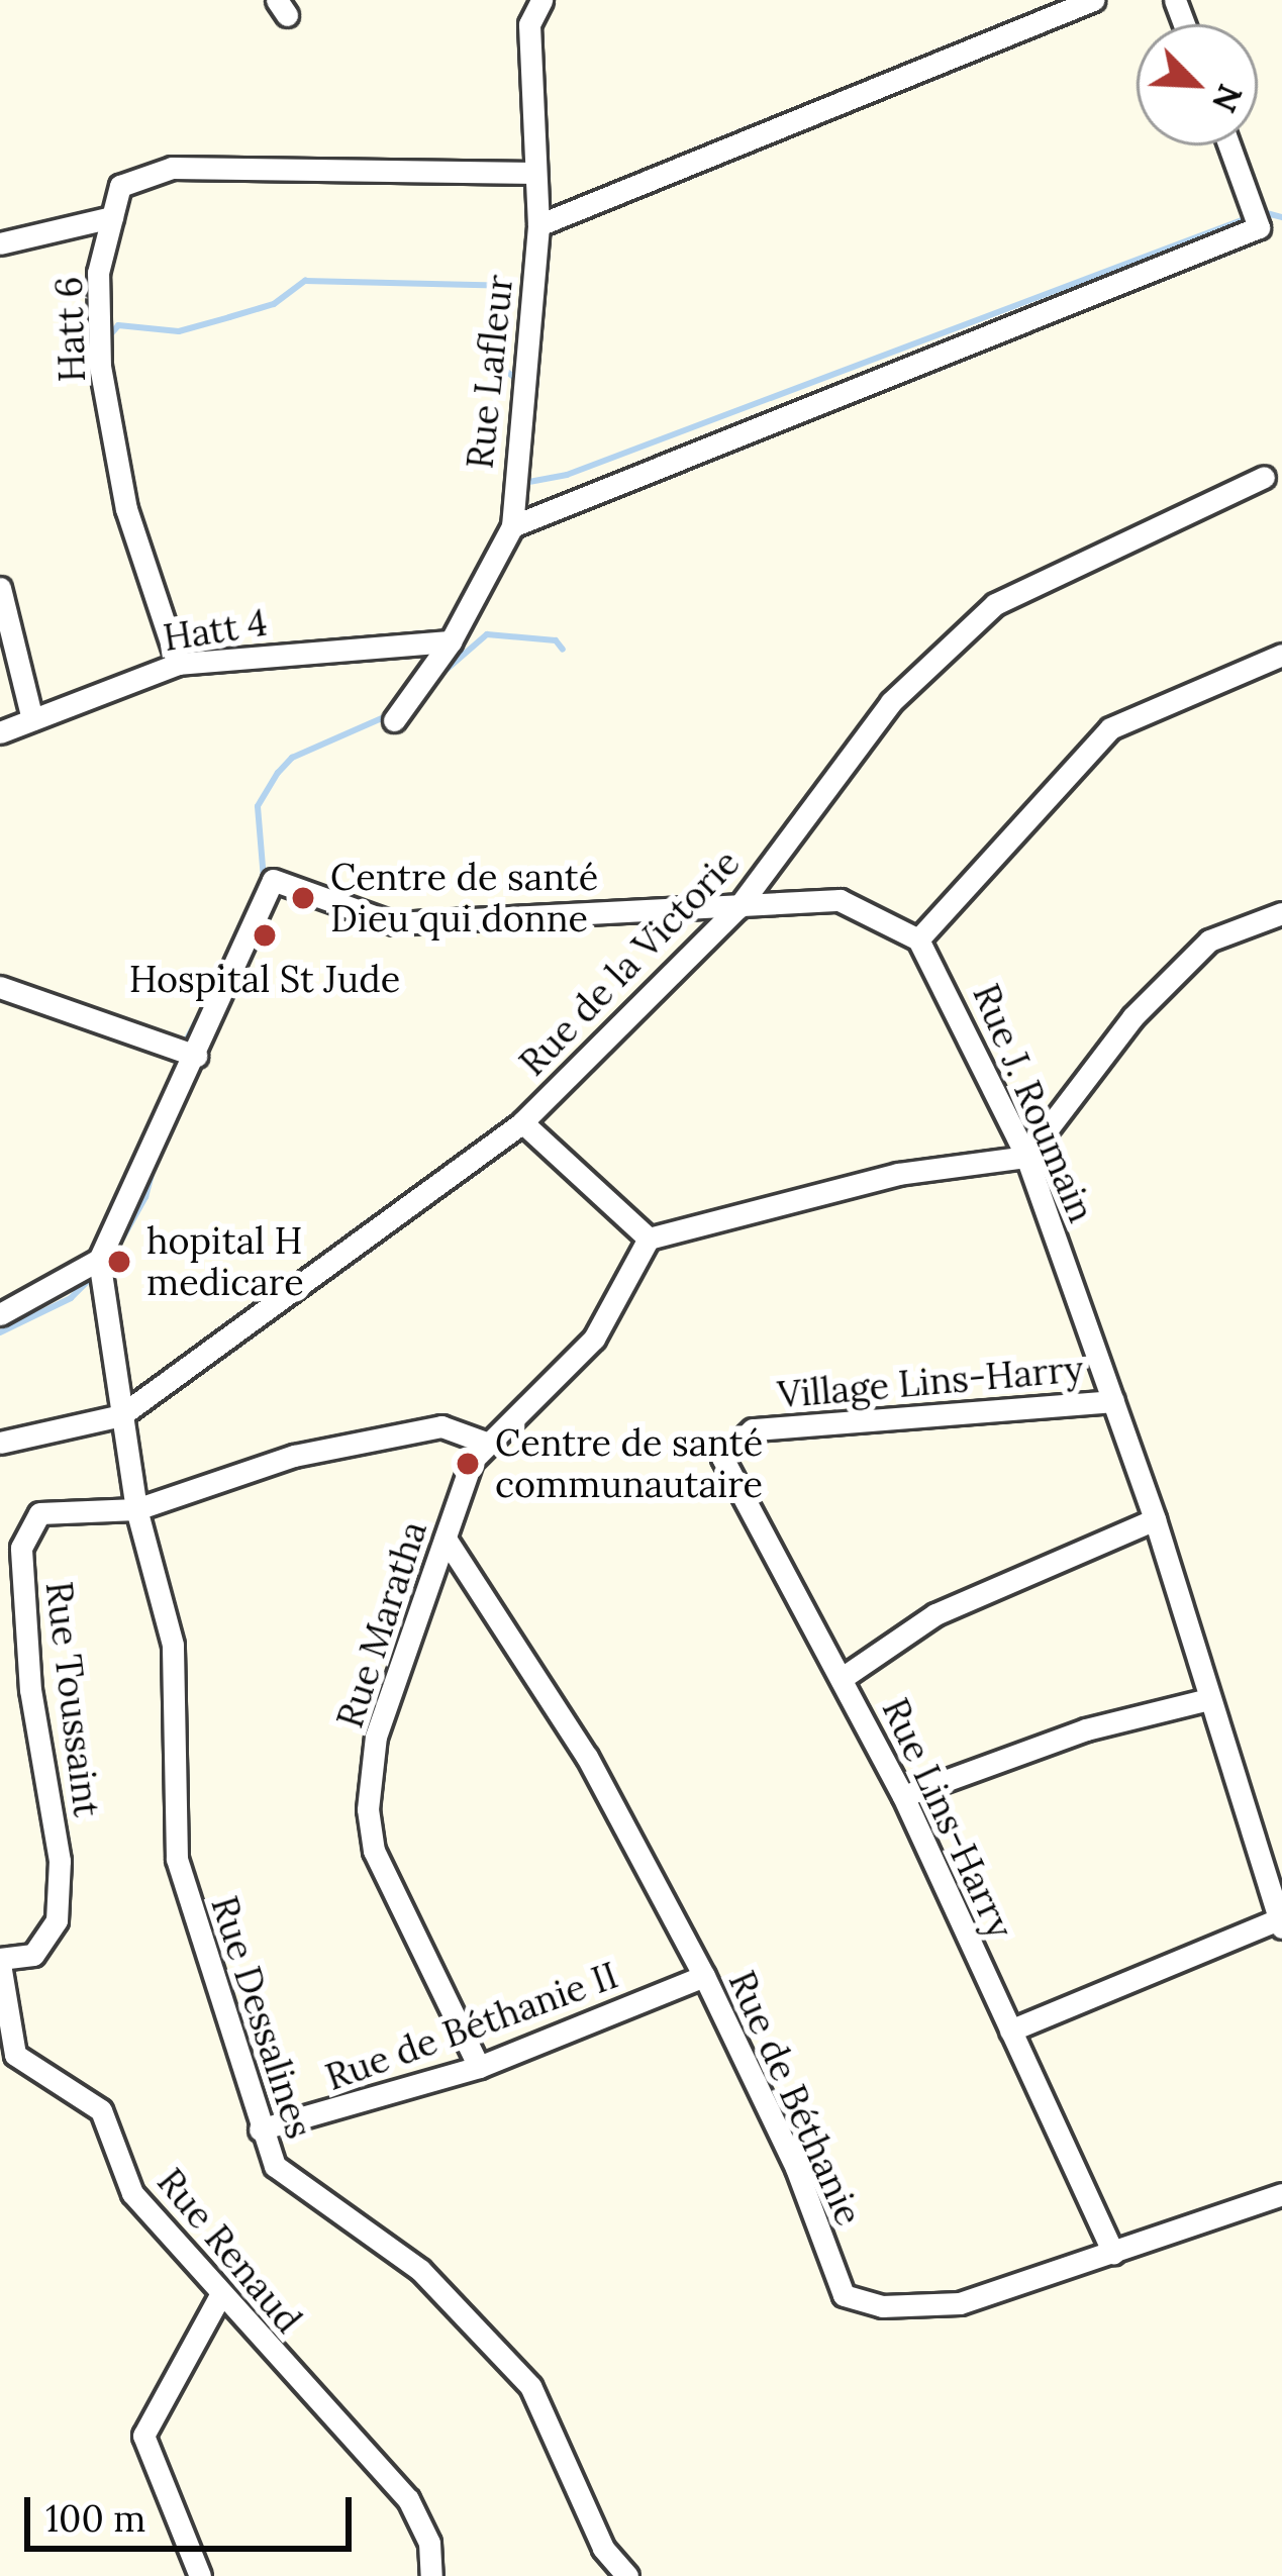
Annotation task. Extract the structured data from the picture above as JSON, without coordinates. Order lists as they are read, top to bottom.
{
  "streets": {
    "street": [
      "Hatt 6",
      "Rue Lafleur",
      "Hatt 4",
      "Rue de la Victorie",
      "Rue J. Roumain",
      "Village Lins-Harry",
      "Rue Maratha",
      "Rue Toussaint",
      "Rue Lins-Harry",
      "Rue Dessalines",
      "Rue de Béthanie II",
      "Rue de Béthanie",
      "Rue Renaud"
    ]
  },
  "crossings": [
    ["Hatt 6", "Rue Lafleur"],
    ["Hatt 6", "Hatt 4"],
    ["Rue Lafleur", "Hatt 4"],
    ["Rue de la Victorie", "Rue Dessalines"],
    ["Rue J. Roumain", "Village Lins-Harry"],
    ["Village Lins-Harry", "Rue Lins-Harry"],
    ["Rue Maratha", "Rue de Béthanie II"],
    ["Rue Maratha", "Rue de Béthanie"],
    ["Rue Toussaint", "Rue Dessalines"],
    ["Rue Toussaint", "Rue Renaud"],
    ["Rue Lins-Harry", "Rue de Béthanie"],
    ["Rue Dessalines", "Rue de Béthanie II"],
    ["Rue de Béthanie II", "Rue de Béthanie"]
  ],
  "places": [
    "Centre de santé Dieu qui donne",
    "Hospital St Jude",
    "hopital H medicare",
    "Centre de santé communautaire"
  ],
  "scale_bar": "100 m",
  "north": "bottom right"
}
